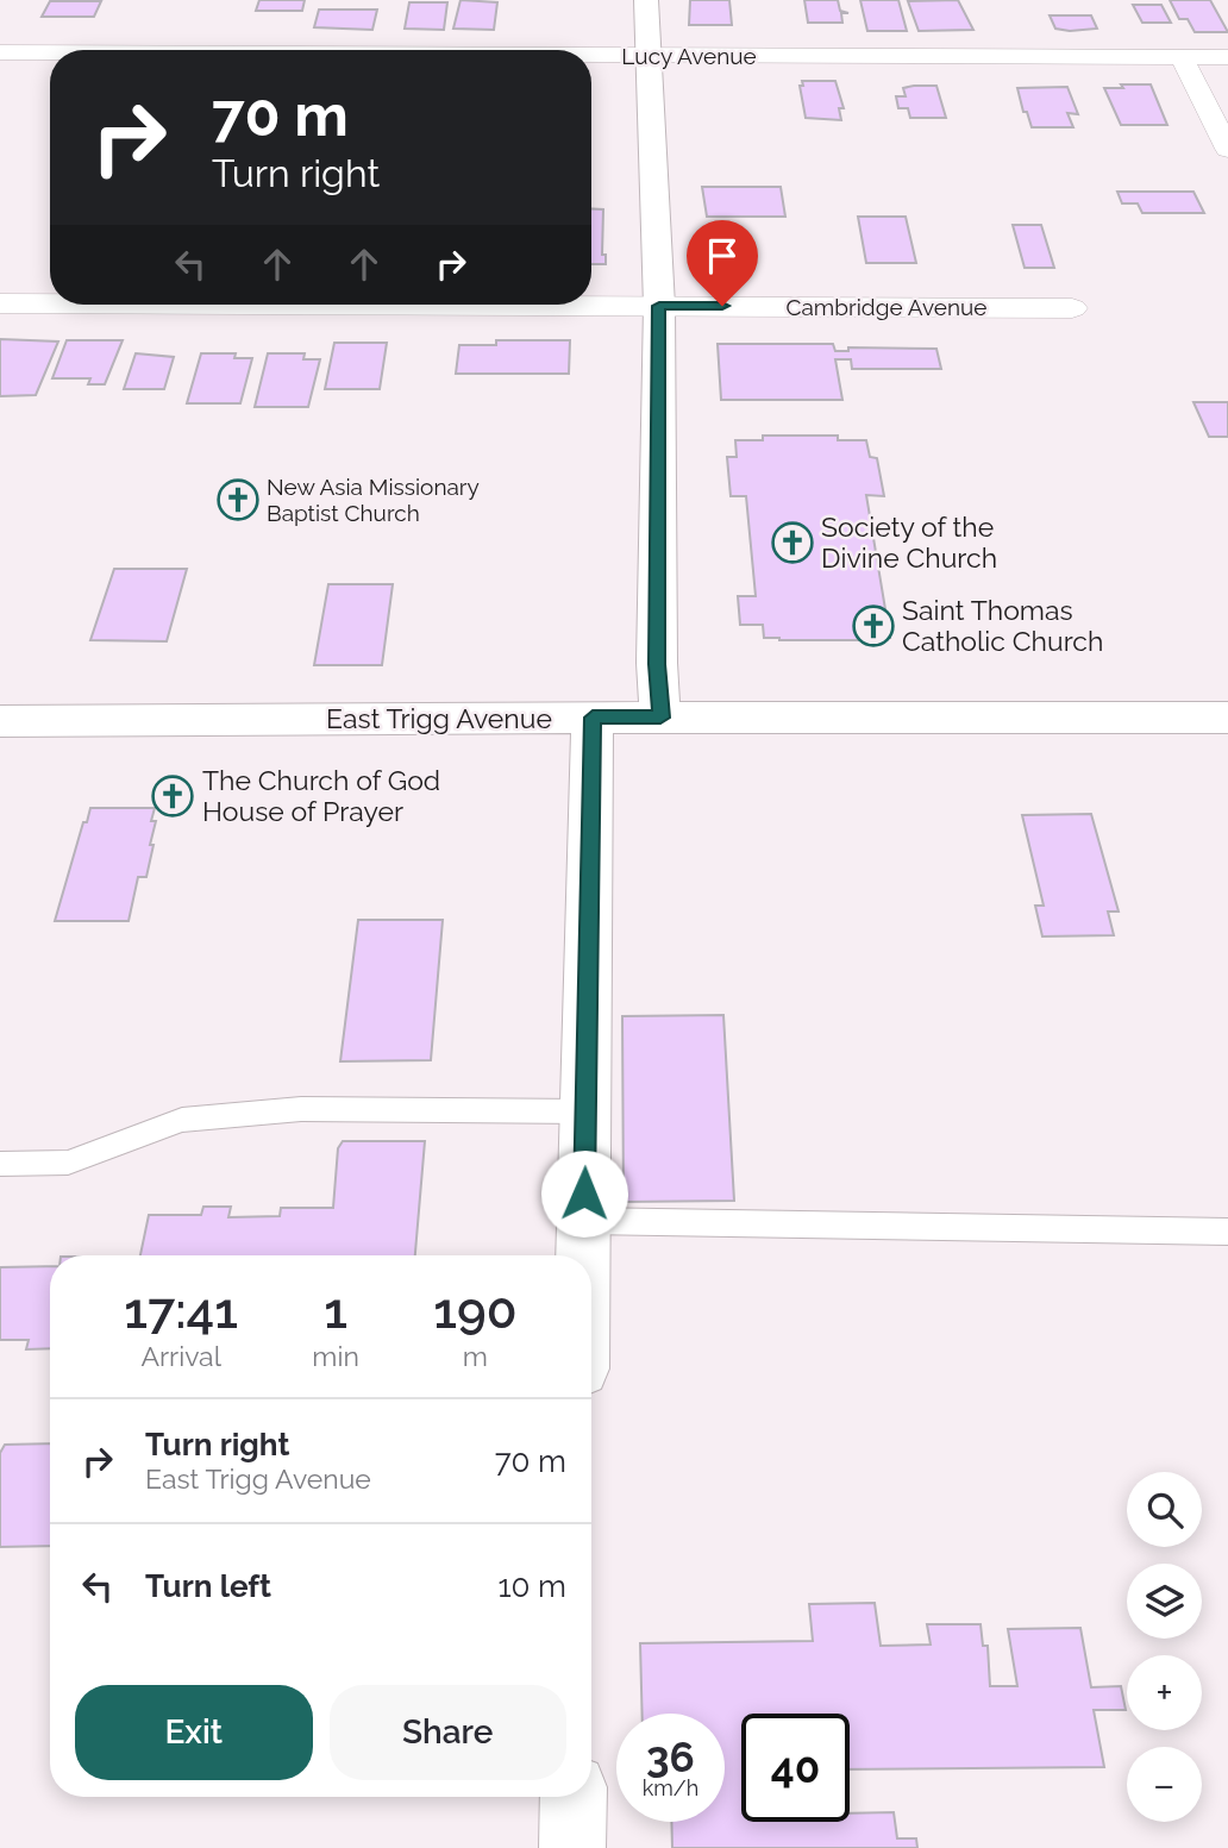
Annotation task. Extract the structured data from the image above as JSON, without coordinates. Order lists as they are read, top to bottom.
{
  "streets": {
    "street": ["Lucy Avenue", "Cambridge Avenue", "East Trigg Avenue"]
  },
  "places": {
    "church": [
      "New Asia Missionary Baptist Church",
      "Society of the Divine Church",
      "Saint Thomas Catholic Church",
      "The Church of God House of Prayer"
    ]
  },
  "page": {
    "turn": ["70 m", "Turn right"],
    "eta": [
      "17:41",
      "Arrival",
      "1",
      "min",
      "190",
      "m"
    ],
    "list": [
      {
        "name": "Turn right",
        "note": "East Trigg Avenue",
        "value": "70 m"
      },
      {
        "name": "Turn left",
        "value": "10 m"
      }
    ],
    "map_buttons": ["+", "−"],
    "buttons": ["Exit", "Share"],
    "speed": "36 km/h",
    "limit": "40"
  }
}
